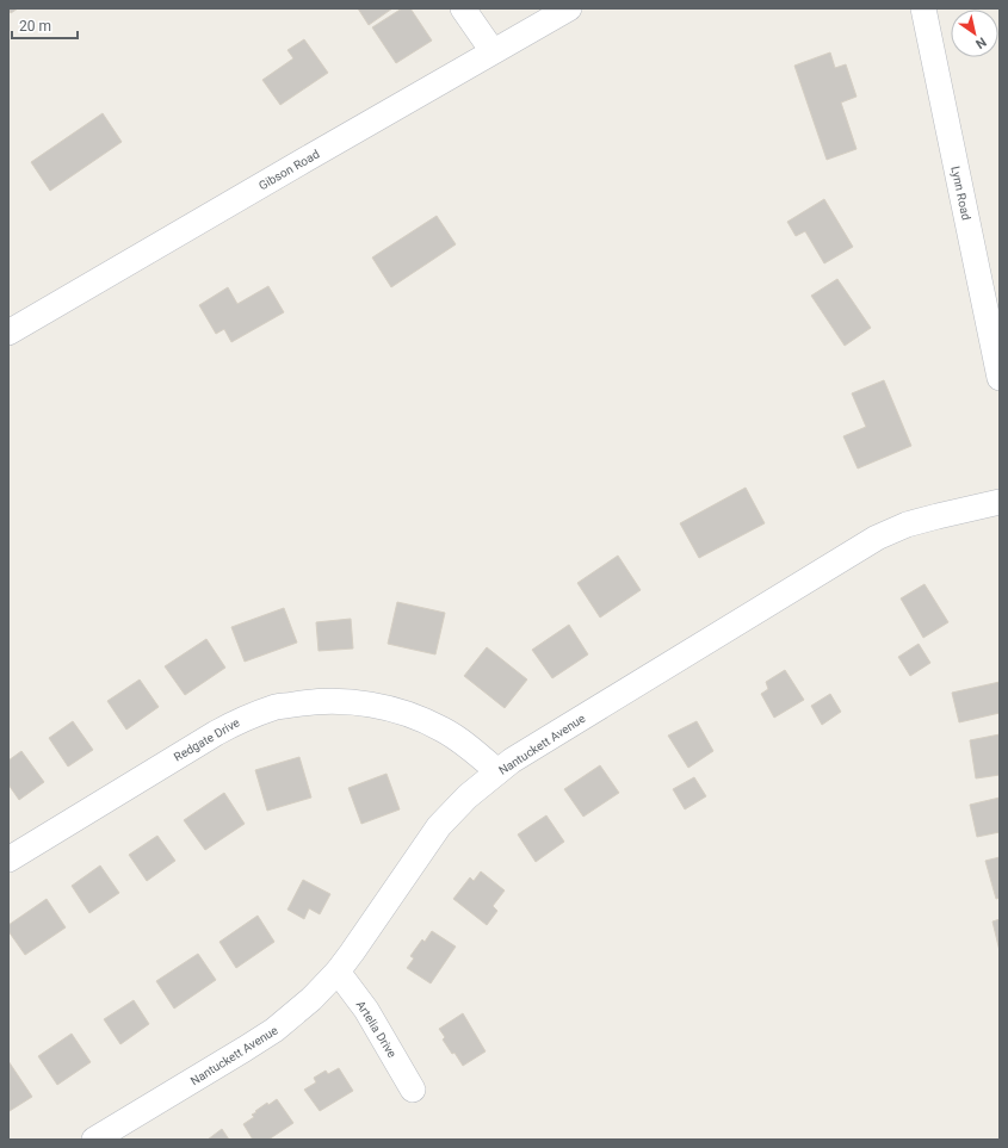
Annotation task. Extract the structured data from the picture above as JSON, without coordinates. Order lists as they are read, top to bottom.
{
  "streets": {
    "street": [
      "Gibson Road",
      "Lynn Road",
      "Redgate Drive",
      "Nantuckett Avenue",
      "Artelia Drive"
    ]
  },
  "crossings": [
    ["Redgate Drive", "Nantuckett Avenue"],
    ["Nantuckett Avenue", "Artelia Drive"]
  ],
  "scale_bar": "20 m",
  "north": "bottom right"
}
